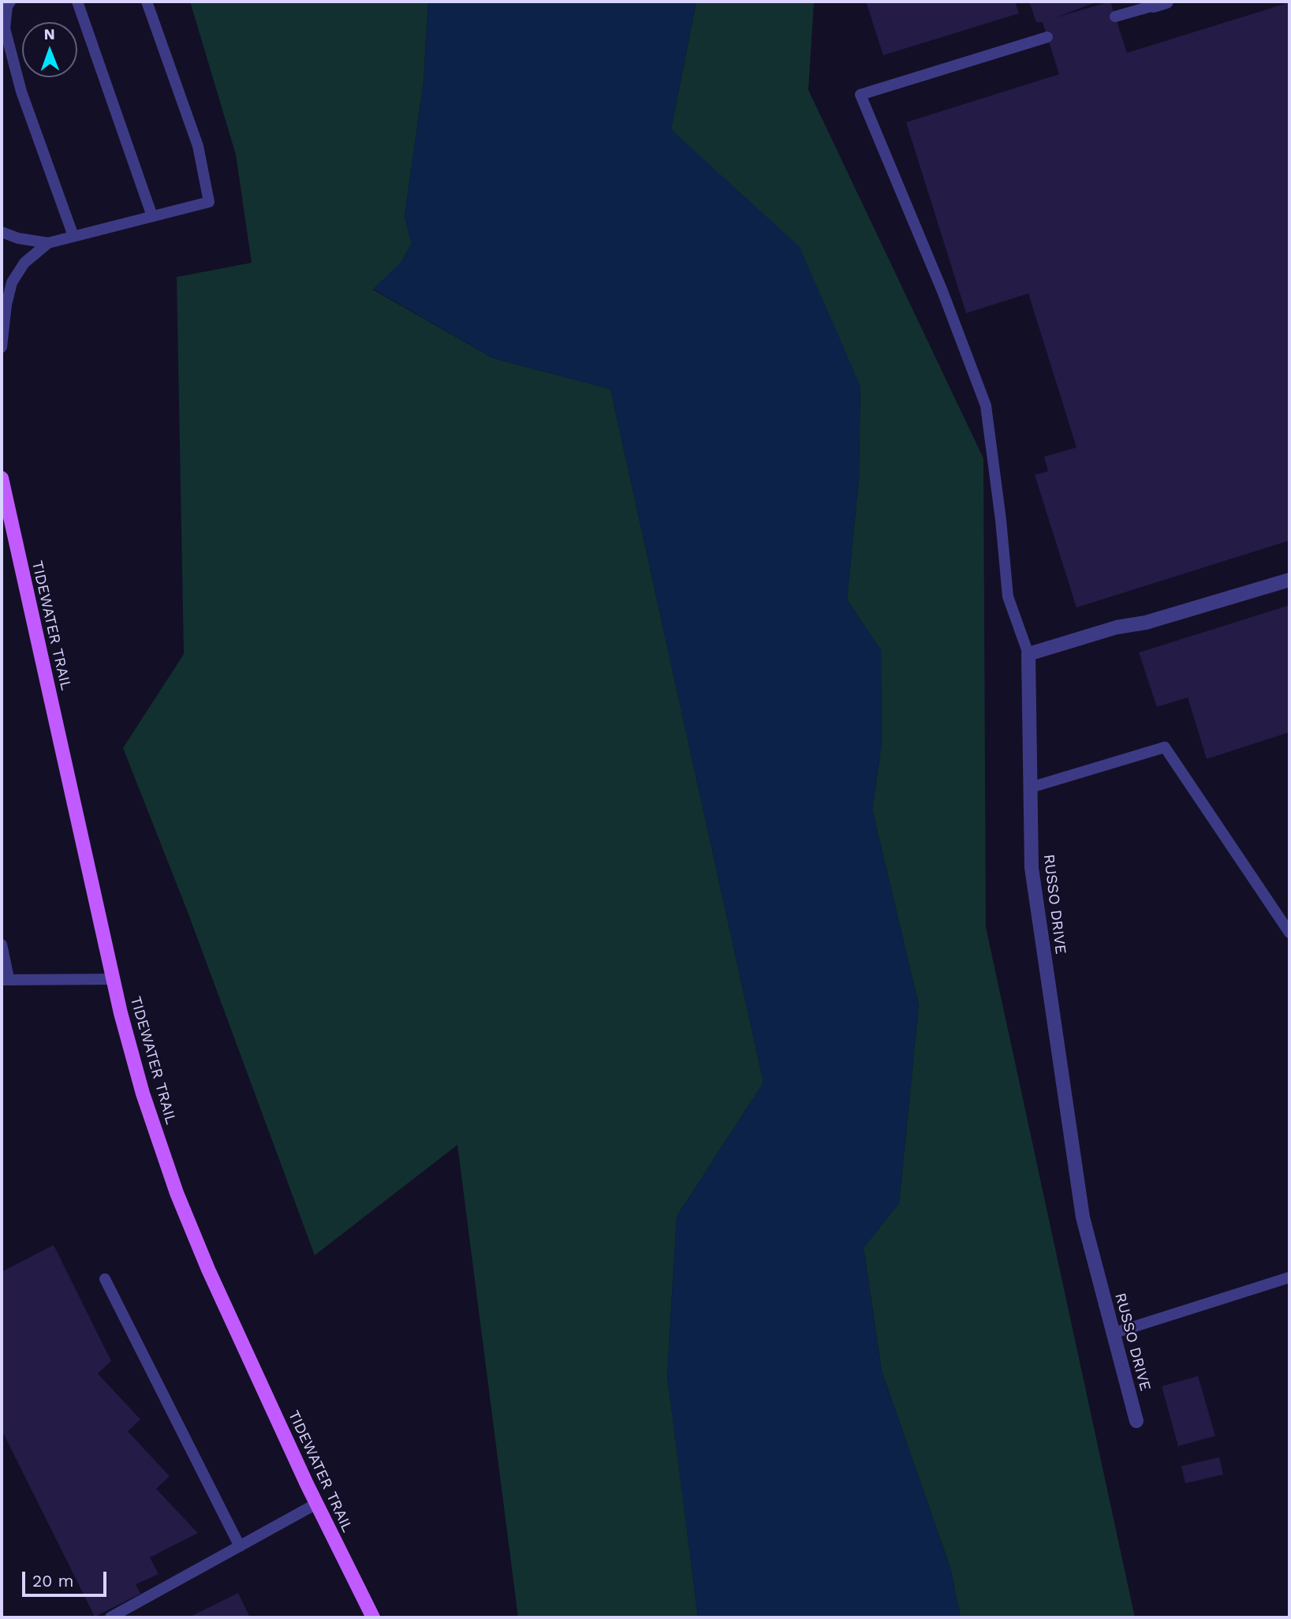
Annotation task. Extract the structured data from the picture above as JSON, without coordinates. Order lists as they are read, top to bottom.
{
  "streets": {
    "main road": ["TIDEWATER TRAIL"],
    "street": ["RUSSO DRIVE"]
  },
  "scale_bar": "20 m",
  "north": "top"
}
